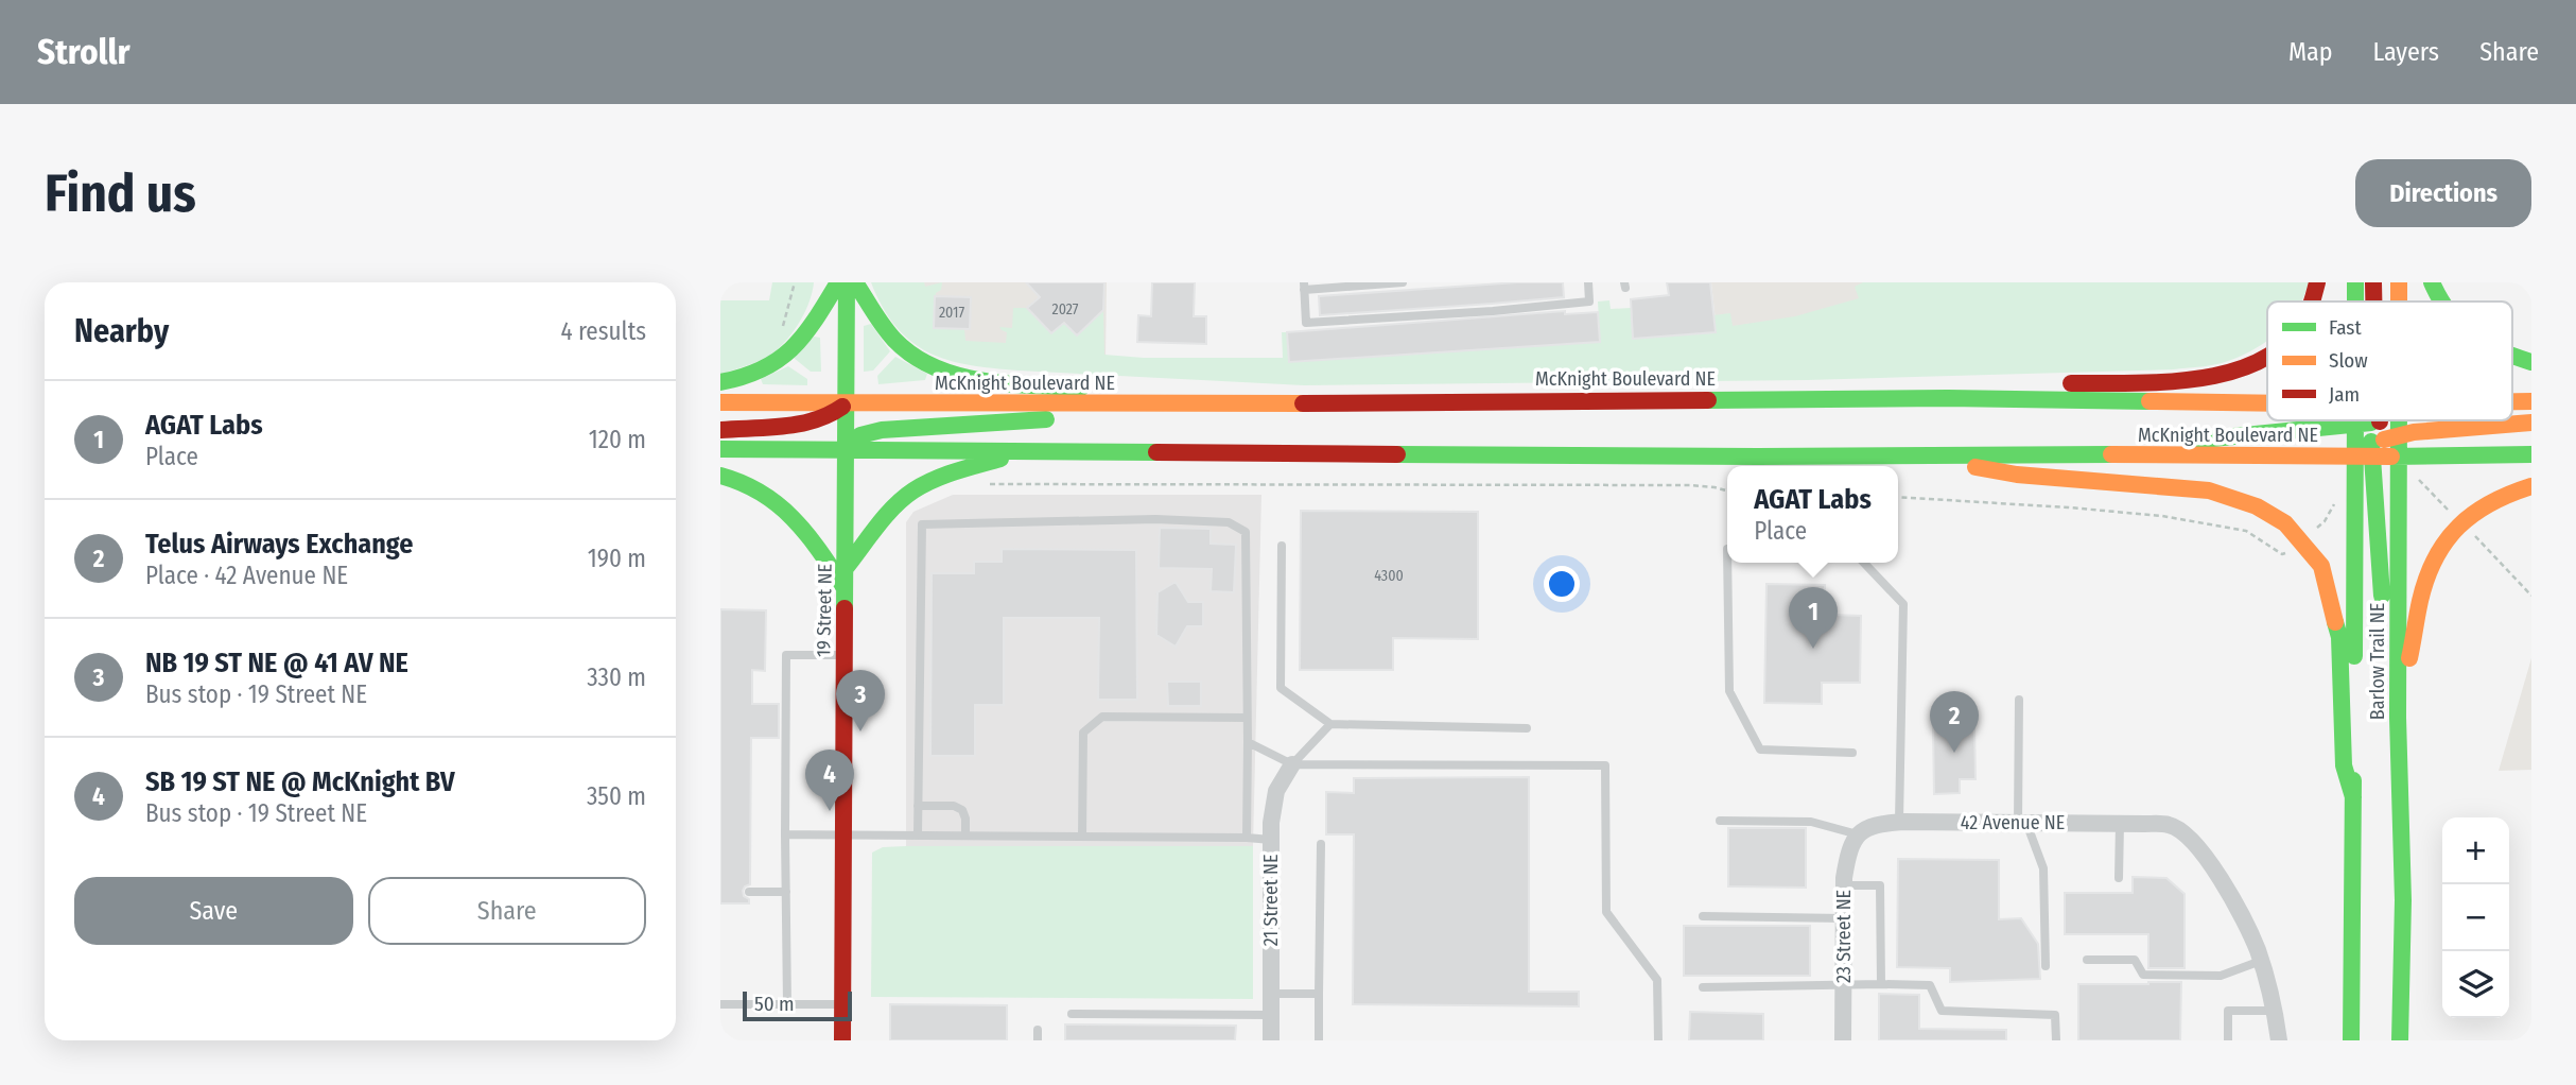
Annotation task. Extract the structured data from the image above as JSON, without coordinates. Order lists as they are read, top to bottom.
{
  "streets": {
    "main road": ["McKnight Boulevard NE", "19 Street NE", "Barlow Trail NE"],
    "street": ["42 Avenue NE", "21 Street NE", "23 Street NE"]
  },
  "crossings": [
    ["McKnight Boulevard NE", "19 Street NE"],
    ["McKnight Boulevard NE", "Barlow Trail NE"],
    ["42 Avenue NE", "23 Street NE"]
  ],
  "house_numbers": ["2027", "2017", "4300"],
  "legend": ["Fast", "Slow", "Jam"],
  "scale_bar": "50 m",
  "page": {
    "header": "Strollr",
    "nav": ["Map", "Layers", "Share"],
    "buttons": [
      "Directions",
      ["Save", "Share"]
    ],
    "title": "Find us",
    "heading": ["Nearby", "4 results"],
    "list": [
      {
        "mark": "1",
        "name": "AGAT Labs",
        "note": "Place",
        "value": "120 m"
      },
      {
        "mark": "2",
        "name": "Telus Airways Exchange",
        "note": "Place · 42 Avenue NE",
        "value": "190 m"
      },
      {
        "mark": "3",
        "name": "NB 19 ST NE @ 41 AV NE",
        "note": "Bus stop · 19 Street NE",
        "value": "330 m"
      },
      {
        "mark": "4",
        "name": "SB 19 ST NE @ McKnight BV",
        "note": "Bus stop · 19 Street NE",
        "value": "350 m"
      }
    ],
    "popup": ["AGAT Labs", "Place"],
    "pins": [
      "1",
      "3",
      "2",
      "4"
    ],
    "map_buttons": ["+", "−"],
    "scale": "50 m"
  }
}
